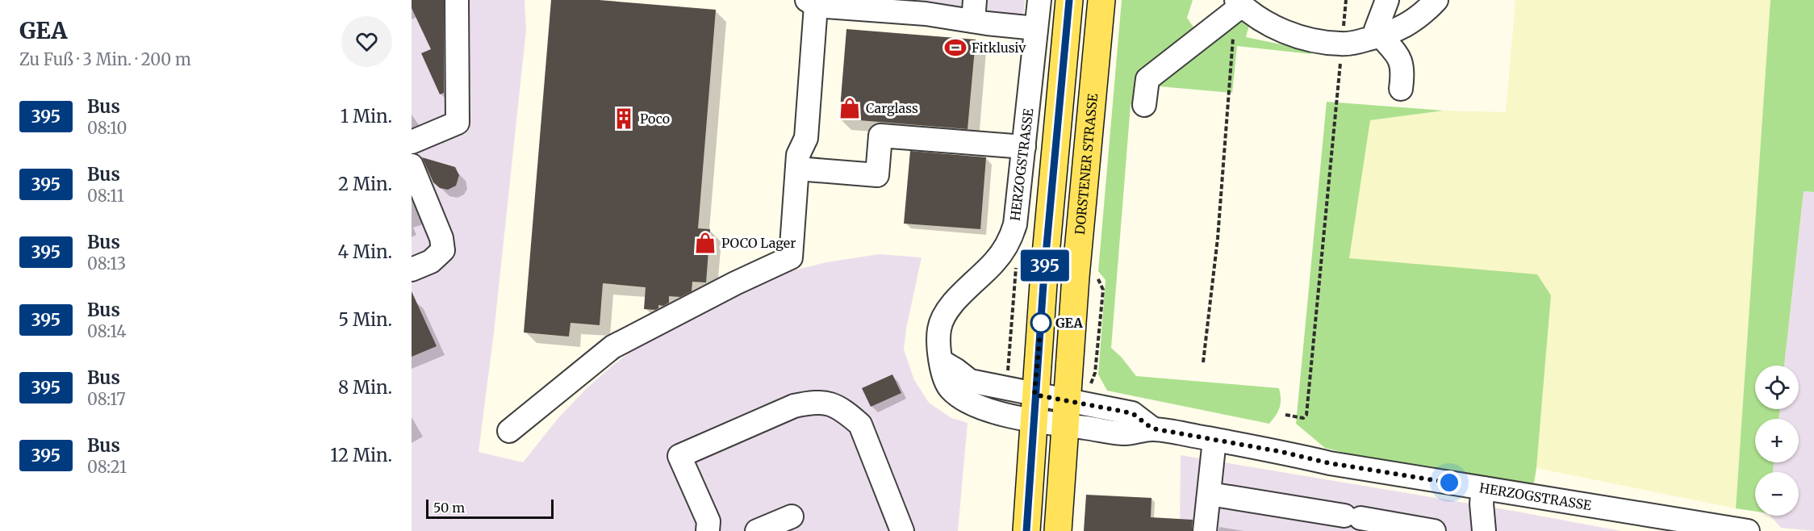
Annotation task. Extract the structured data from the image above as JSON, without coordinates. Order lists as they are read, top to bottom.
{
  "streets": {
    "main road": ["DORSTENER STRASSE"],
    "street": ["HERZOGSTRASSE"]
  },
  "crossings": [
    ["DORSTENER STRASSE", "HERZOGSTRASSE"]
  ],
  "places": {
    "sports": ["Fitklusiv"],
    "shop": ["Carglass", "POCO Lager"],
    "building": ["Poco"],
    "other": ["GEA"]
  },
  "lines": ["bus line 395"],
  "scale_bar": "50 m",
  "page": {
    "heading": ["GEA", "Zu Fuß · 3 Min. · 200 m"],
    "on_map": "395",
    "list": [
      {
        "mark": "395",
        "name": "Bus",
        "note": "08:10",
        "value": "1 Min."
      },
      {
        "mark": "395",
        "name": "Bus",
        "note": "08:11",
        "value": "2 Min."
      },
      {
        "mark": "395",
        "name": "Bus",
        "note": "08:13",
        "value": "4 Min."
      },
      {
        "mark": "395",
        "name": "Bus",
        "note": "08:14",
        "value": "5 Min."
      },
      {
        "mark": "395",
        "name": "Bus",
        "note": "08:17",
        "value": "8 Min."
      },
      {
        "mark": "395",
        "name": "Bus",
        "note": "08:21",
        "value": "12 Min."
      }
    ],
    "map_buttons": ["+", "−"],
    "scale": "50 m"
  }
}
